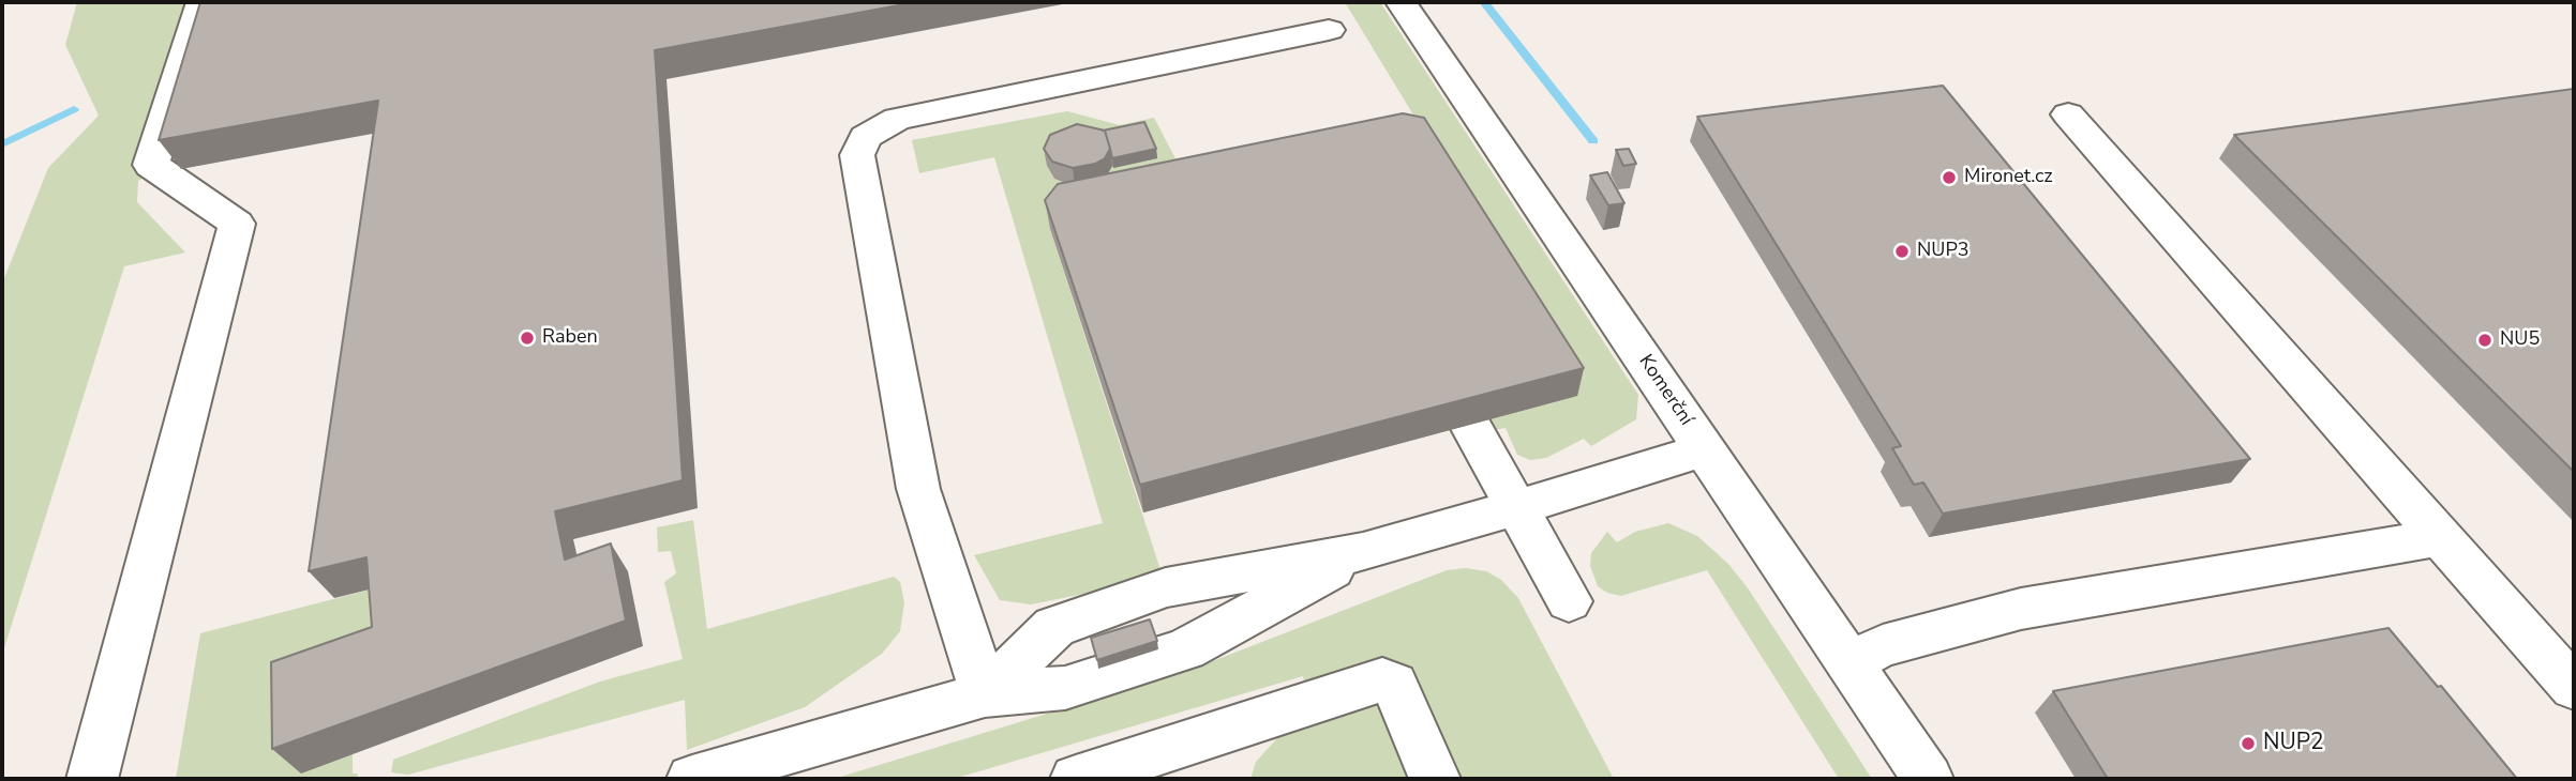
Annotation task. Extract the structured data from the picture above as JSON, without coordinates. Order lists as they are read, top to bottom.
{
  "streets": {
    "street": ["Komerční"]
  },
  "places": [
    "Mironet.cz",
    "NUP3",
    "Raben",
    "NU5",
    "NUP2"
  ]
}
